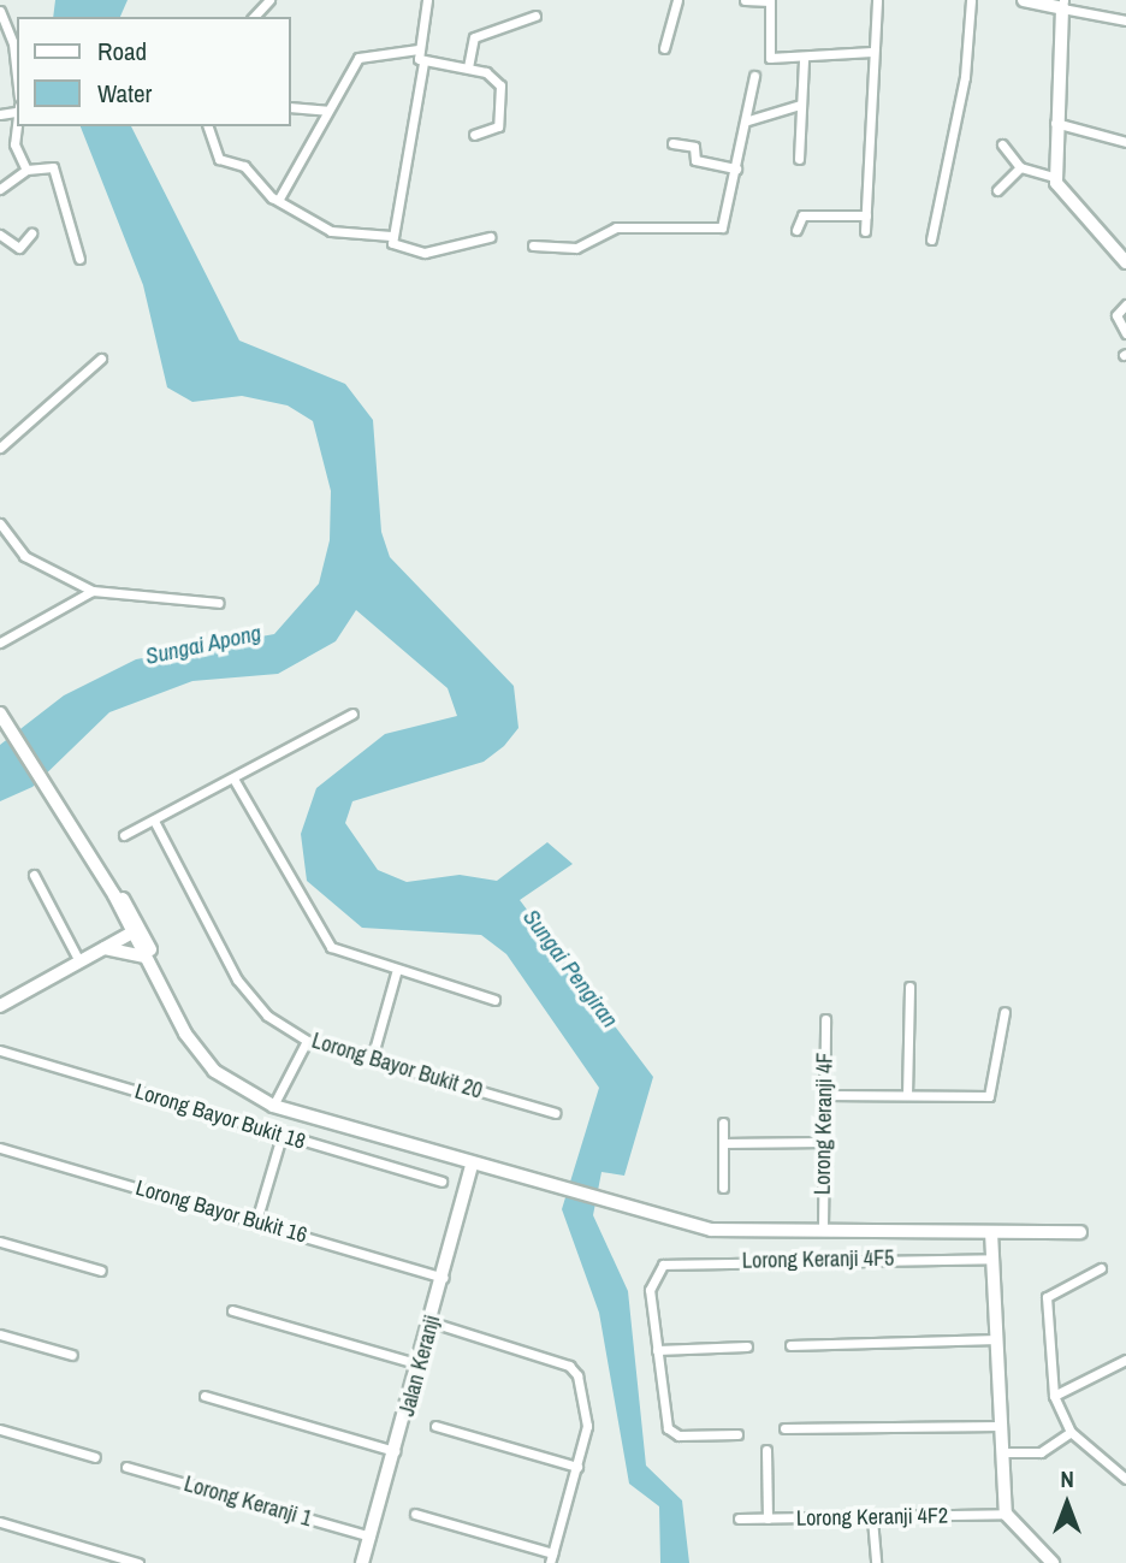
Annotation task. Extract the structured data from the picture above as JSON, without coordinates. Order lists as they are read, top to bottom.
{
  "streets": {
    "street": [
      "Lorong Bayor Bukit 20",
      "Lorong Bayor Bukit 18",
      "Lorong Keranji 4F",
      "Lorong Bayor Bukit 16",
      "Lorong Keranji 4F5",
      "Jalan Keranji",
      "Lorong Keranji 1",
      "Lorong Keranji 4F2"
    ]
  },
  "crossings": [
    ["Lorong Bayor Bukit 16", "Jalan Keranji"],
    ["Jalan Keranji", "Lorong Keranji 1"]
  ],
  "water": ["Sungai Apong", "Sungai Pengiran"],
  "legend": ["Road", "Water"],
  "north": "top"
}
